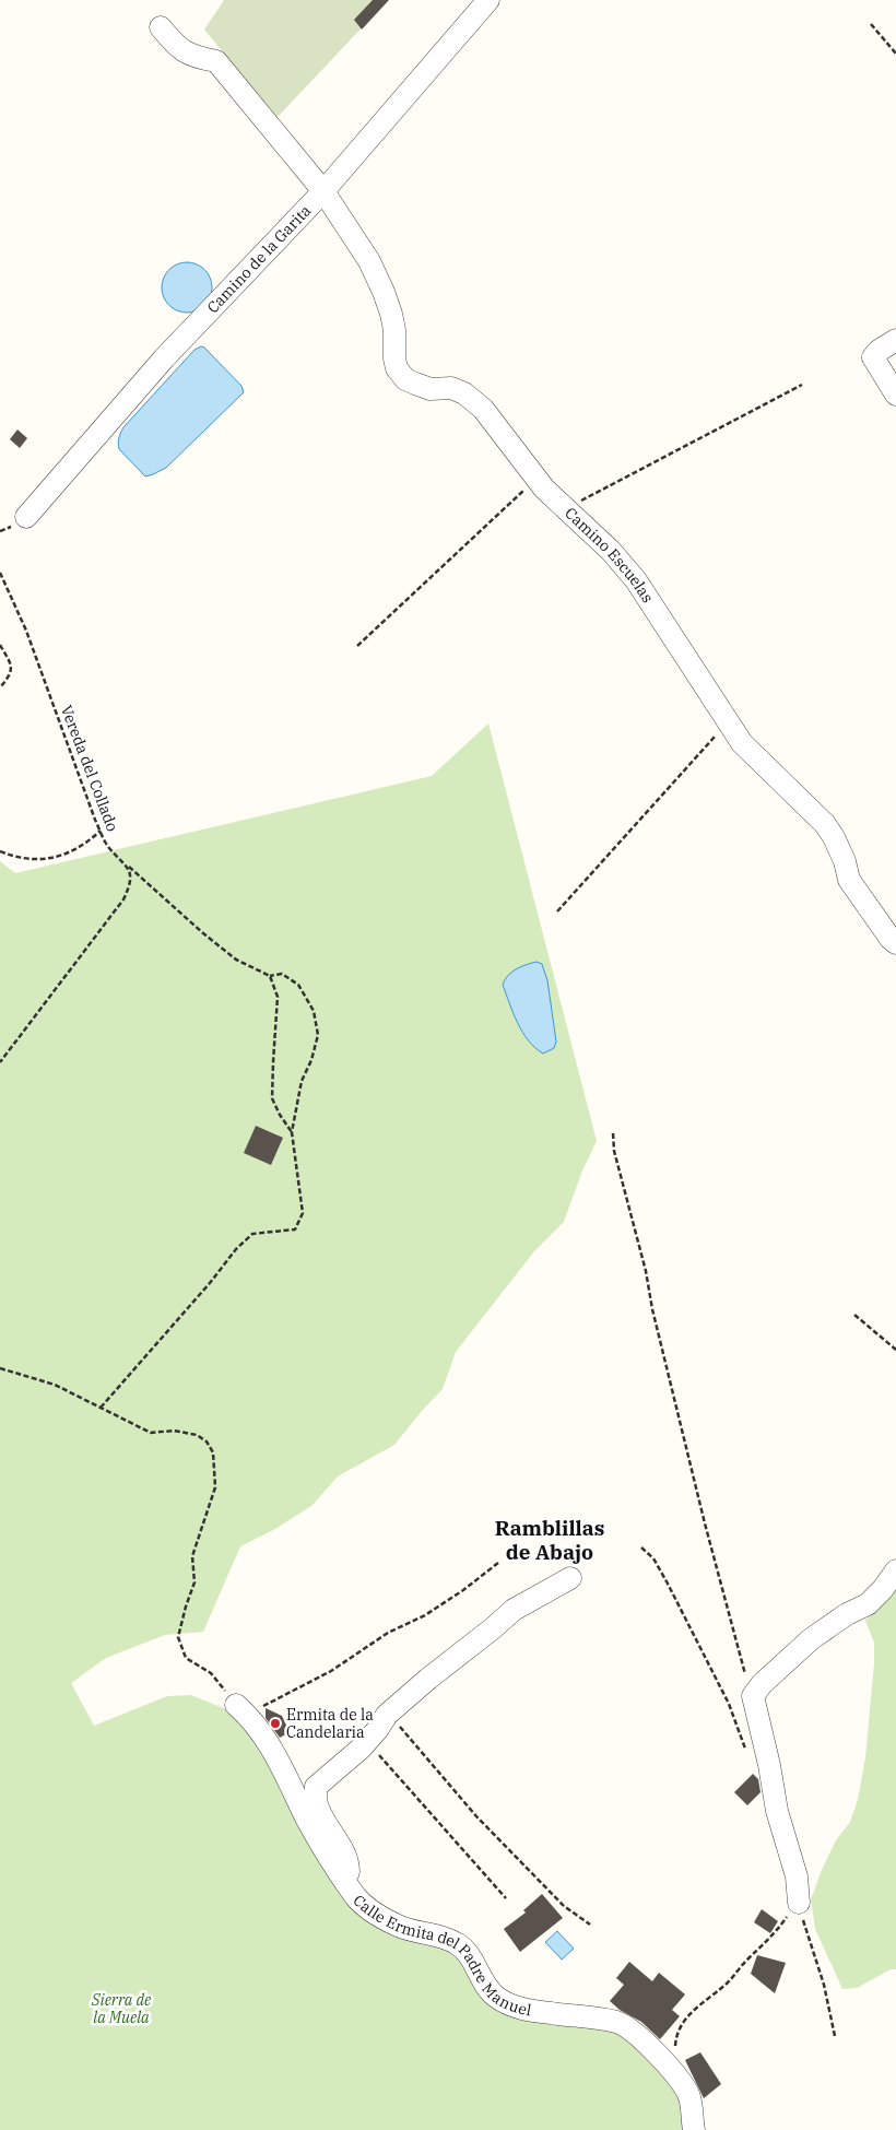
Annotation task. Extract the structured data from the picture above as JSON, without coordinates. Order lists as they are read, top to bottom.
{
  "streets": {
    "street": ["Camino de la Garita", "Camino Escuelas", "Calle Ermita del Padre Manuel"],
    "path": ["Vereda del Collado"]
  },
  "crossings": [
    ["Camino de la Garita", "Camino Escuelas"]
  ],
  "districts": ["Ramblillas de Abajo"],
  "parks": ["Sierra de la Muela"],
  "places": ["Ermita de la Candelaria"]
}
